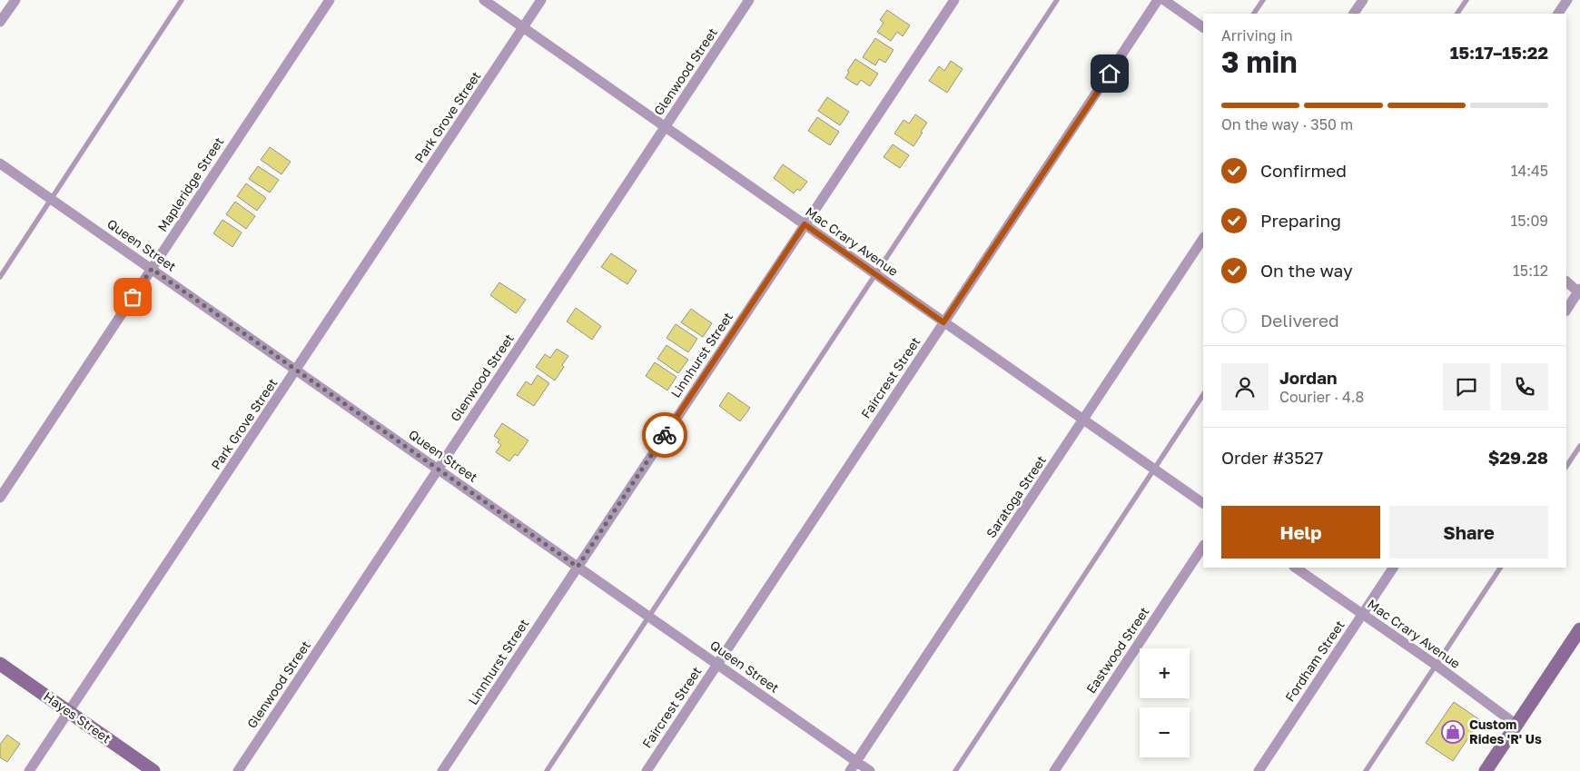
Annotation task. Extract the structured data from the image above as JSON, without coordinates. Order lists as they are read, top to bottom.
{
  "streets": {
    "street": [
      "Glenwood Street",
      "Park Grove Street",
      "Mapleridge Street",
      "Mac Crary Avenue",
      "Queen Street",
      "Linnhurst Street",
      "Faircrest Street",
      "Saratoga Street",
      "Eastwood Street",
      "Fordham Street",
      "Hayes Street"
    ]
  },
  "crossings": [
    ["Glenwood Street", "Mac Crary Avenue"],
    ["Glenwood Street", "Queen Street"],
    ["Park Grove Street", "Mac Crary Avenue"],
    ["Park Grove Street", "Queen Street"],
    ["Park Grove Street", "Hayes Street"],
    ["Mapleridge Street", "Queen Street"],
    ["Mac Crary Avenue", "Linnhurst Street"],
    ["Mac Crary Avenue", "Faircrest Street"],
    ["Mac Crary Avenue", "Saratoga Street"],
    ["Mac Crary Avenue", "Fordham Street"],
    ["Queen Street", "Linnhurst Street"],
    ["Queen Street", "Faircrest Street"],
    ["Queen Street", "Saratoga Street"]
  ],
  "places": {
    "shop": ["Custom Rides 'R' Us"]
  },
  "page": {
    "heading": ["3 min", "Arriving in", "15:17–15:22"],
    "panel": [
      "Jordan",
      "Courier · 4.8",
      "Order #3527",
      "$29.28"
    ],
    "bar": "On the way · 350 m",
    "list": [
      ["Confirmed", "14:45"],
      ["Preparing", "15:09"],
      ["On the way", "15:12"],
      "Delivered"
    ],
    "buttons": ["Help", "Share"],
    "map_buttons": ["+", "−"]
  }
}
